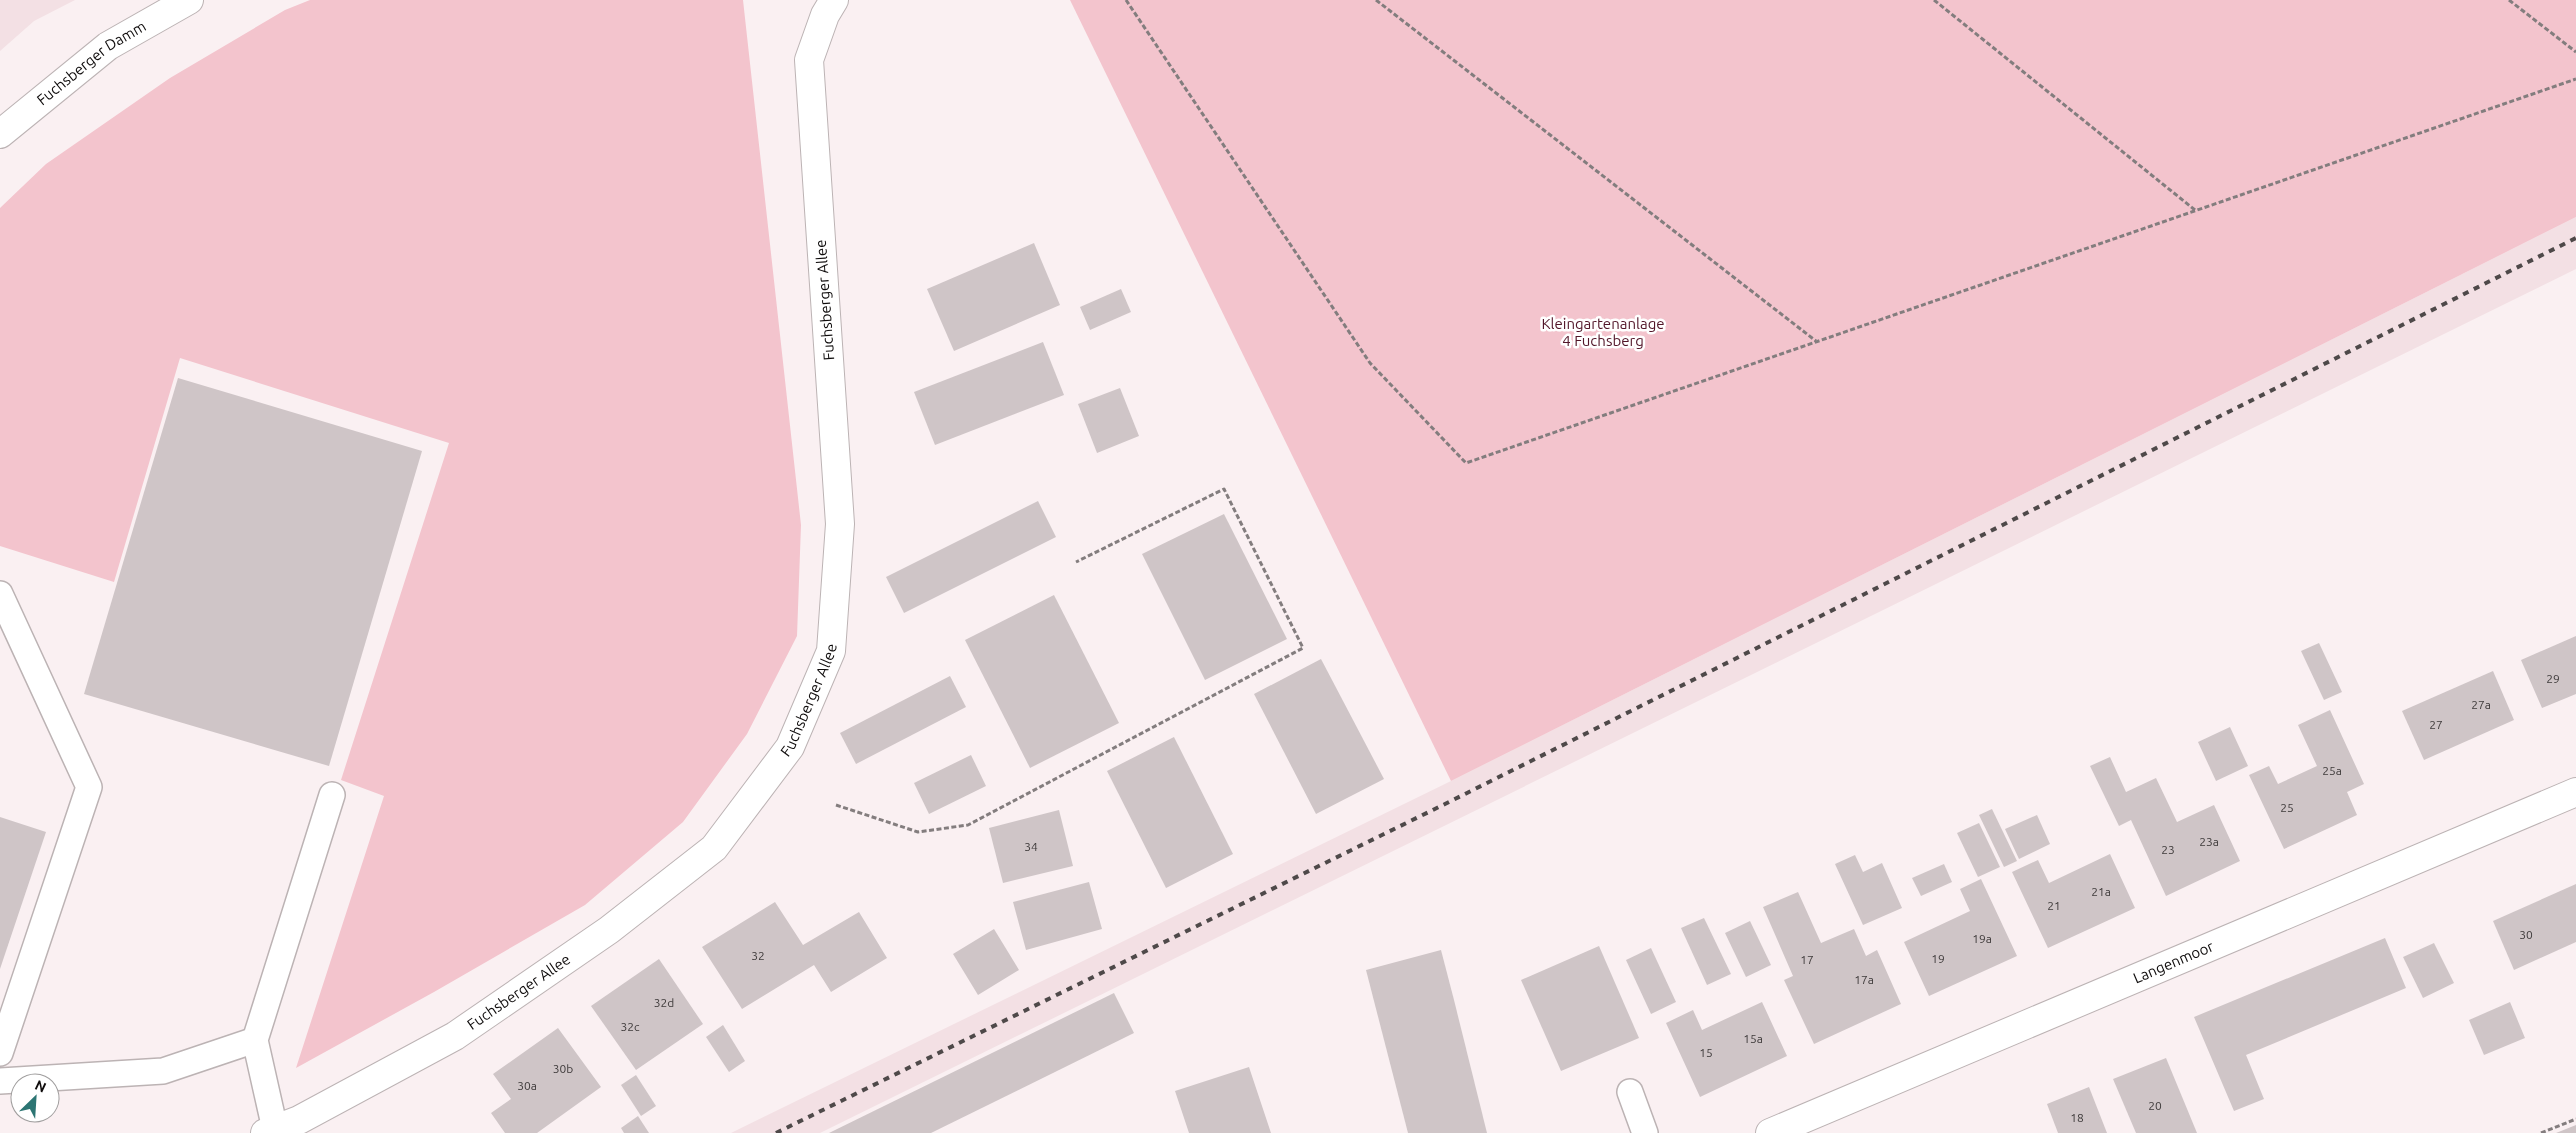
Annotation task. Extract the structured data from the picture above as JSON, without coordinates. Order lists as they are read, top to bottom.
{
  "streets": {
    "street": ["Fuchsberger Damm", "Fuchsberger Allee", "Langenmoor"]
  },
  "parks": ["Kleingartenanlage 4 Fuchsberg"],
  "house_numbers": [
    "29",
    "27a",
    "27",
    "25a",
    "25",
    "23a",
    "34",
    "23",
    "21a",
    "21",
    "30",
    "19a",
    "32",
    "19",
    "17",
    "17a",
    "32d",
    "32c",
    "15a",
    "15",
    "30b",
    "30a",
    "20",
    "18"
  ],
  "north": "top right"
}
